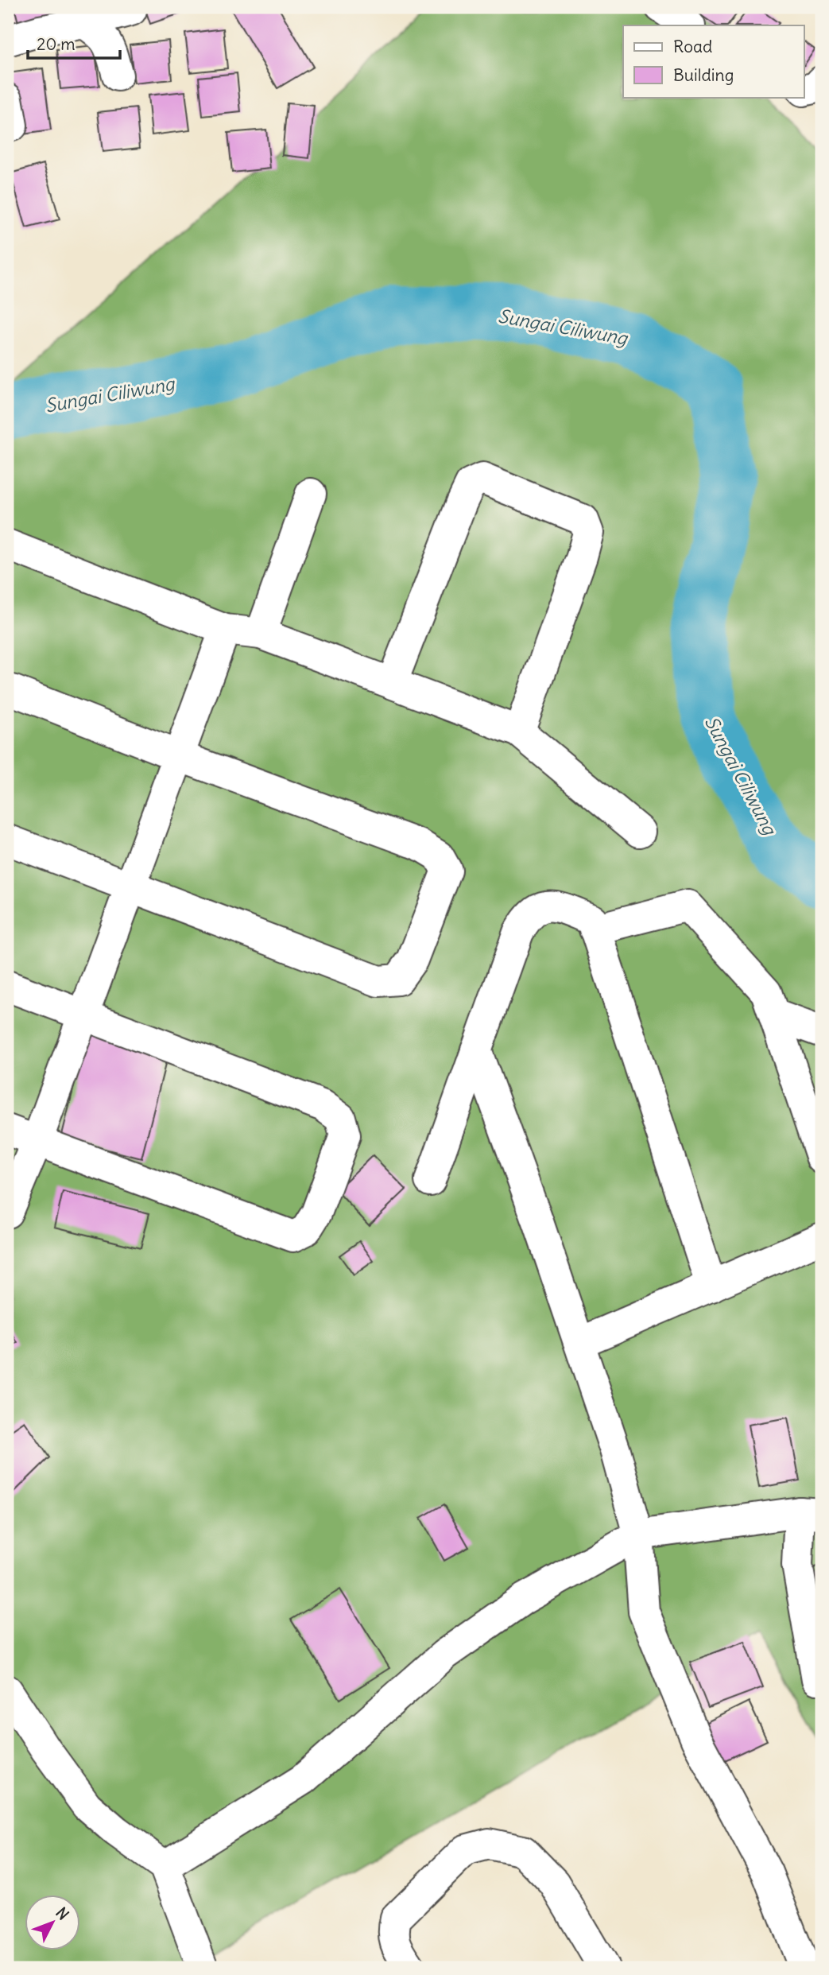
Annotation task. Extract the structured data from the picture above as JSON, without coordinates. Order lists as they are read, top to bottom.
{
  "water": ["Sungai Ciliwung"],
  "legend": ["Road", "Building"],
  "scale_bar": "20 m",
  "north": "top right"
}
